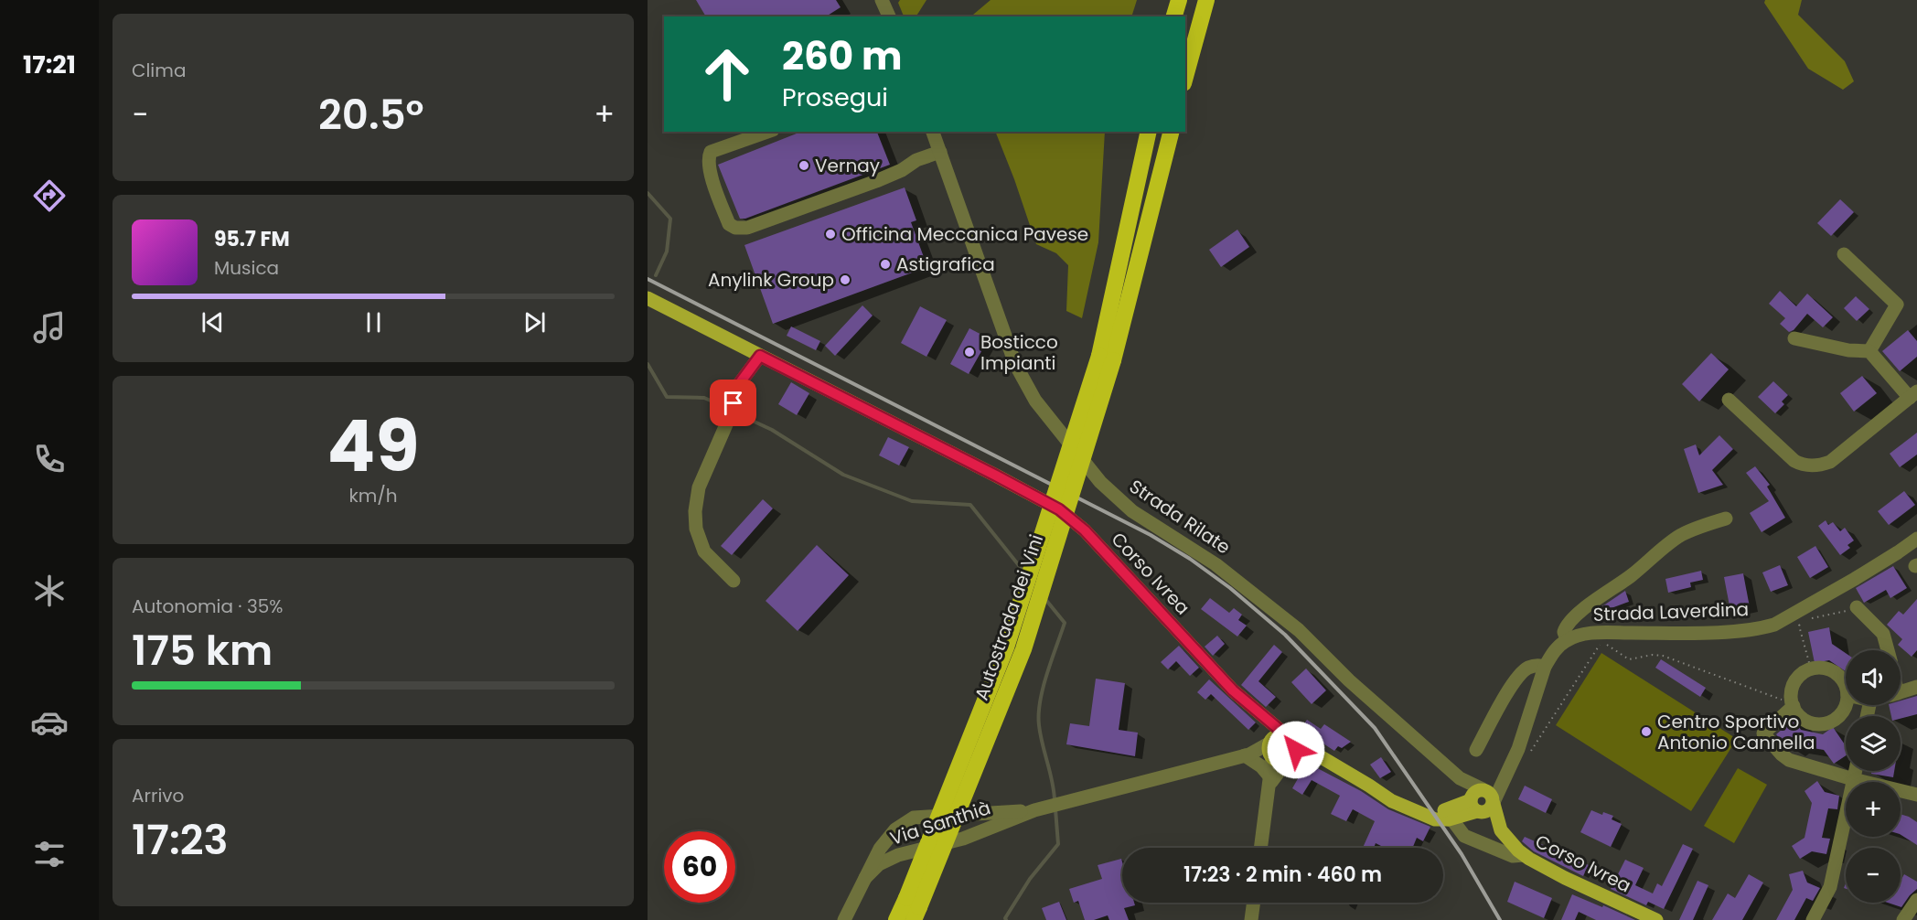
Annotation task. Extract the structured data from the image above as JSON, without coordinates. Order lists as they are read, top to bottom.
{
  "streets": {
    "highway": ["Autostrada dei Vini"],
    "main road": ["Corso Ivrea"],
    "street": ["Strada Rilate", "Strada Laverdina", "Via Santhià"]
  },
  "crossings": [
    ["Strada Rilate", "Corso Ivrea"],
    ["Strada Rilate", "Strada Laverdina"],
    ["Corso Ivrea", "Strada Laverdina"],
    ["Corso Ivrea", "Via Santhià"]
  ],
  "places": [
    "Vernay",
    "Officina Meccanica Pavese",
    "Astigrafica",
    "Anylink Group",
    "Bosticco Impianti",
    "Centro Sportivo Antonio Cannella"
  ],
  "page": {
    "tabs": "17:21",
    "tile": [
      "Clima",
      ["49", "km/h"],
      ["Autonomia · 35%", "175 km"],
      ["Arrivo", "17:23"]
    ],
    "turn": ["260 m", "Prosegui"],
    "heat": ["−", "20.5°", "+"],
    "song": ["95.7 FM", "Musica"],
    "map_buttons": ["+", "−"],
    "limit": "60",
    "trip": "17:23 · 2 min · 460 m"
  }
}
